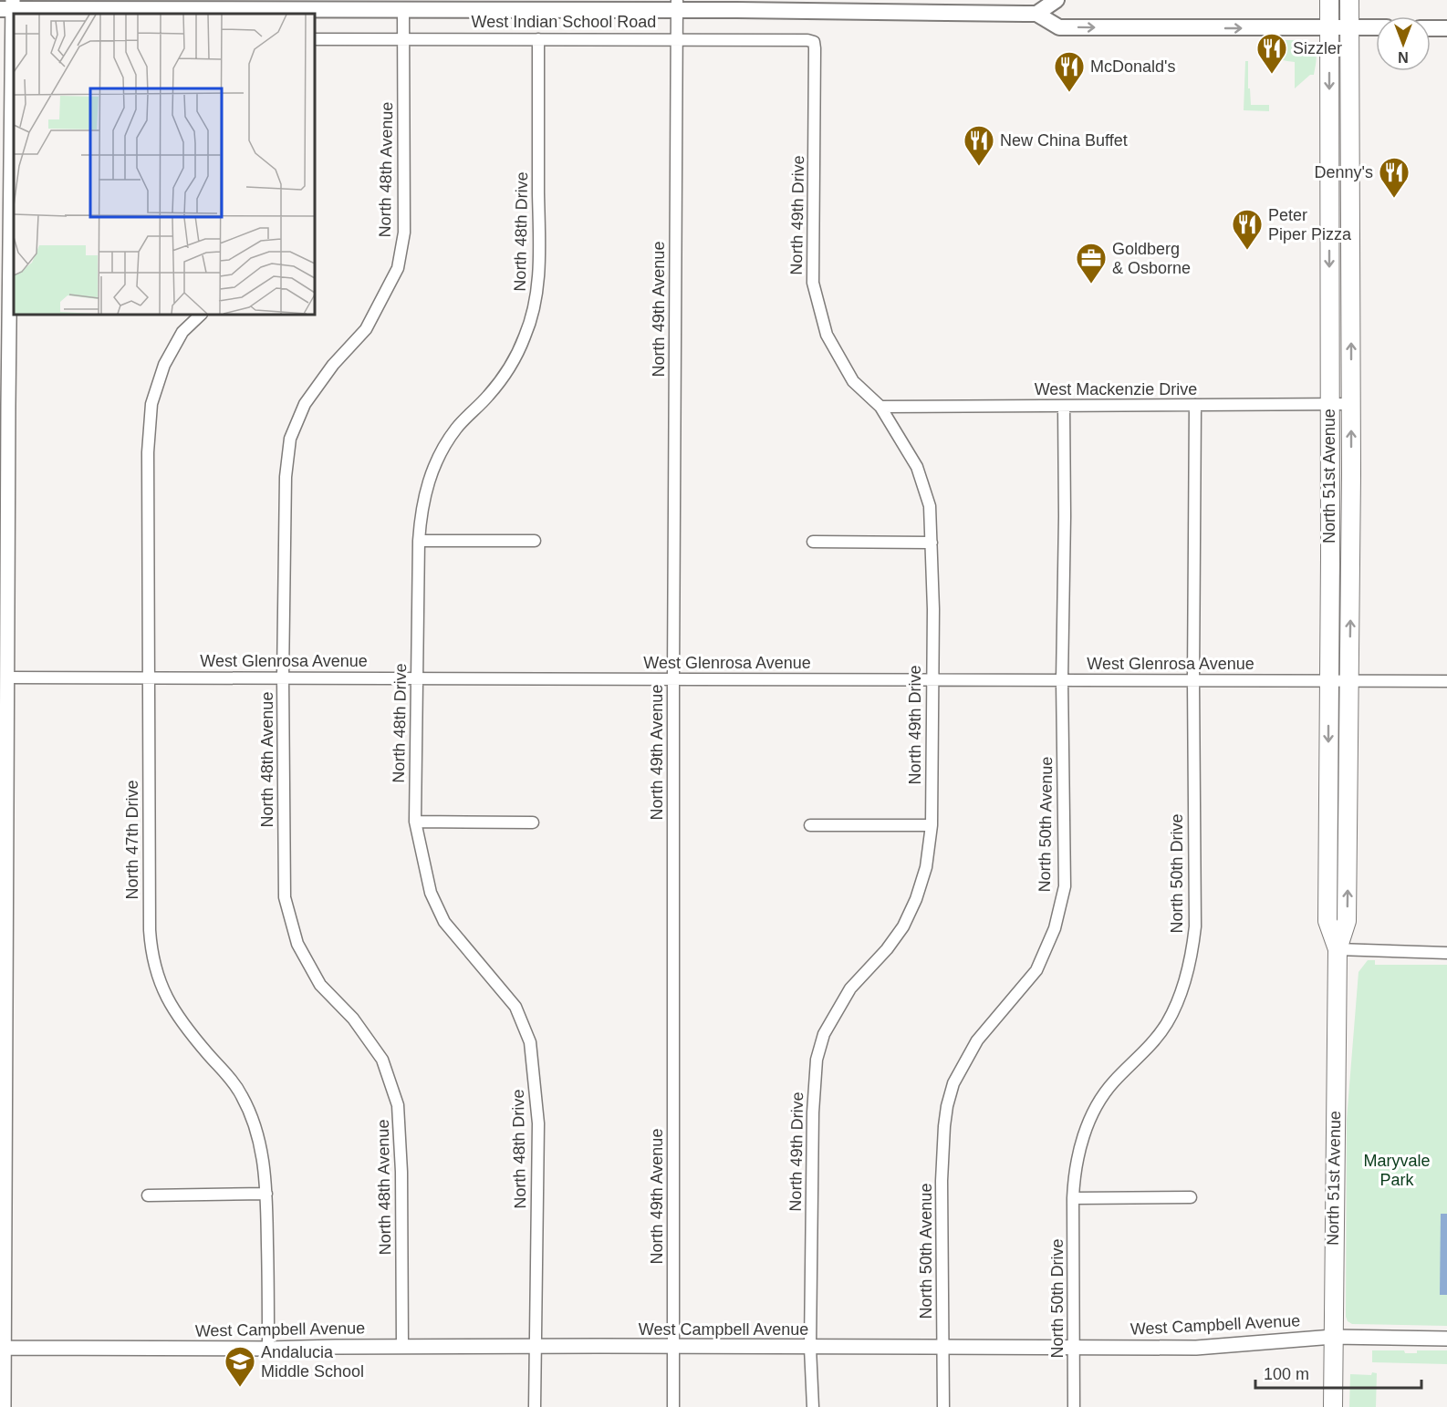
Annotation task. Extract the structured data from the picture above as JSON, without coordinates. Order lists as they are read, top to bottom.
{
  "streets": {
    "main road": ["West Indian School Road", "North 51st Avenue"],
    "street": [
      "North 48th Avenue",
      "North 49th Drive",
      "North 48th Drive",
      "North 49th Avenue",
      "West Mackenzie Drive",
      "West Glenrosa Avenue",
      "North 50th Avenue",
      "North 47th Drive",
      "North 50th Drive",
      "West Campbell Avenue"
    ]
  },
  "crossings": [
    ["West Indian School Road", "North 48th Avenue"],
    ["West Indian School Road", "North 49th Drive"],
    ["West Indian School Road", "North 48th Drive"],
    ["West Indian School Road", "North 49th Avenue"],
    ["West Indian School Road", "North 51st Avenue"],
    ["North 48th Avenue", "West Glenrosa Avenue"],
    ["North 48th Avenue", "West Campbell Avenue"],
    ["North 49th Drive", "West Mackenzie Drive"],
    ["North 49th Drive", "West Glenrosa Avenue"],
    ["North 49th Drive", "West Campbell Avenue"],
    ["North 48th Drive", "West Glenrosa Avenue"],
    ["North 48th Drive", "West Campbell Avenue"],
    ["North 49th Avenue", "West Glenrosa Avenue"],
    ["North 49th Avenue", "West Campbell Avenue"],
    ["West Mackenzie Drive", "North 51st Avenue"],
    ["West Mackenzie Drive", "North 50th Avenue"],
    ["West Mackenzie Drive", "North 50th Drive"],
    ["North 51st Avenue", "West Glenrosa Avenue"],
    ["North 51st Avenue", "West Campbell Avenue"],
    ["West Glenrosa Avenue", "North 50th Avenue"],
    ["West Glenrosa Avenue", "North 47th Drive"],
    ["West Glenrosa Avenue", "North 50th Drive"],
    ["North 50th Avenue", "West Campbell Avenue"],
    ["North 47th Drive", "West Campbell Avenue"],
    ["North 50th Drive", "West Campbell Avenue"]
  ],
  "parks": ["Maryvale Park"],
  "places": {
    "restaurant": [
      "Sizzler",
      "McDonald's",
      "New China Buffet",
      "Denny's",
      "Peter Piper Pizza"
    ],
    "office": ["Goldberg & Osborne"],
    "school or university": ["Andalucia Middle School"]
  },
  "scale_bar": "100 m",
  "north": "bottom"
}
